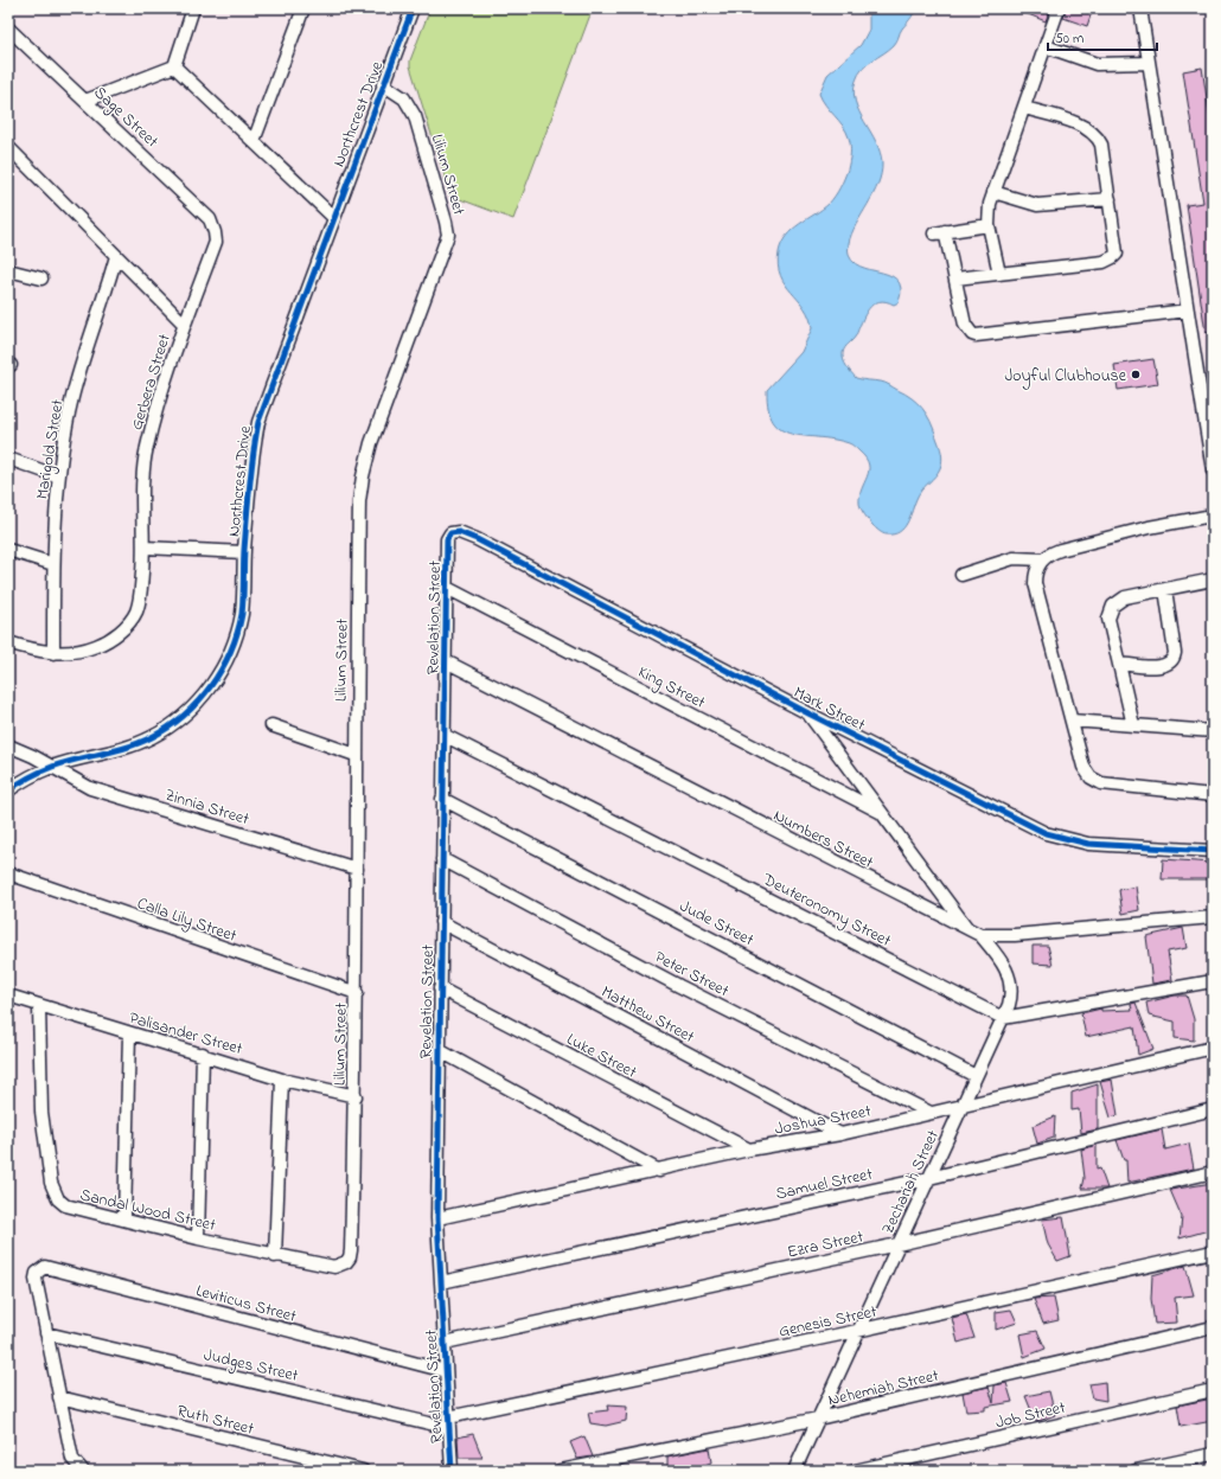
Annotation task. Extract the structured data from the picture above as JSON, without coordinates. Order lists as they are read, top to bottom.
{
  "streets": {
    "street": [
      "Northcrest Drive",
      "Sage Street",
      "Lilium Street",
      "Gerbera Street",
      "Marigold Street",
      "Revelation Street",
      "King Street",
      "Mark Street",
      "Zinnia Street",
      "Numbers Street",
      "Deuteronomy Street",
      "Calla Lily Street",
      "Jude Street",
      "Peter Street",
      "Matthew Street",
      "Palisander Street",
      "Luke Street",
      "Joshua Street",
      "Zechariah Street",
      "Samuel Street",
      "Sandal Wood Street",
      "Ezra Street",
      "Leviticus Street",
      "Genesis Street",
      "Judges Street",
      "Nehemiah Street",
      "Job Street",
      "Ruth Street"
    ]
  },
  "crossings": [
    ["Northcrest Drive", "Lilium Street"],
    ["Northcrest Drive", "Zinnia Street"],
    ["Sage Street", "Gerbera Street"],
    ["Lilium Street", "Zinnia Street"],
    ["Lilium Street", "Calla Lily Street"],
    ["Lilium Street", "Palisander Street"],
    ["Lilium Street", "Sandal Wood Street"],
    ["Gerbera Street", "Marigold Street"],
    ["Revelation Street", "King Street"],
    ["Revelation Street", "Mark Street"],
    ["Revelation Street", "Numbers Street"],
    ["Revelation Street", "Deuteronomy Street"],
    ["Revelation Street", "Jude Street"],
    ["Revelation Street", "Peter Street"],
    ["Revelation Street", "Matthew Street"],
    ["Revelation Street", "Luke Street"],
    ["Revelation Street", "Joshua Street"],
    ["Revelation Street", "Samuel Street"],
    ["Revelation Street", "Ezra Street"],
    ["Revelation Street", "Leviticus Street"],
    ["Revelation Street", "Genesis Street"],
    ["Revelation Street", "Judges Street"],
    ["Numbers Street", "Zechariah Street"],
    ["Deuteronomy Street", "Zechariah Street"],
    ["Jude Street", "Zechariah Street"],
    ["Peter Street", "Joshua Street"],
    ["Matthew Street", "Joshua Street"],
    ["Palisander Street", "Sandal Wood Street"],
    ["Luke Street", "Joshua Street"],
    ["Joshua Street", "Zechariah Street"],
    ["Zechariah Street", "Samuel Street"],
    ["Zechariah Street", "Ezra Street"],
    ["Zechariah Street", "Genesis Street"],
    ["Zechariah Street", "Nehemiah Street"],
    ["Leviticus Street", "Judges Street"],
    ["Genesis Street", "Judges Street"]
  ],
  "places": ["Joyful Clubhouse"],
  "scale_bar": "50 m"
}
